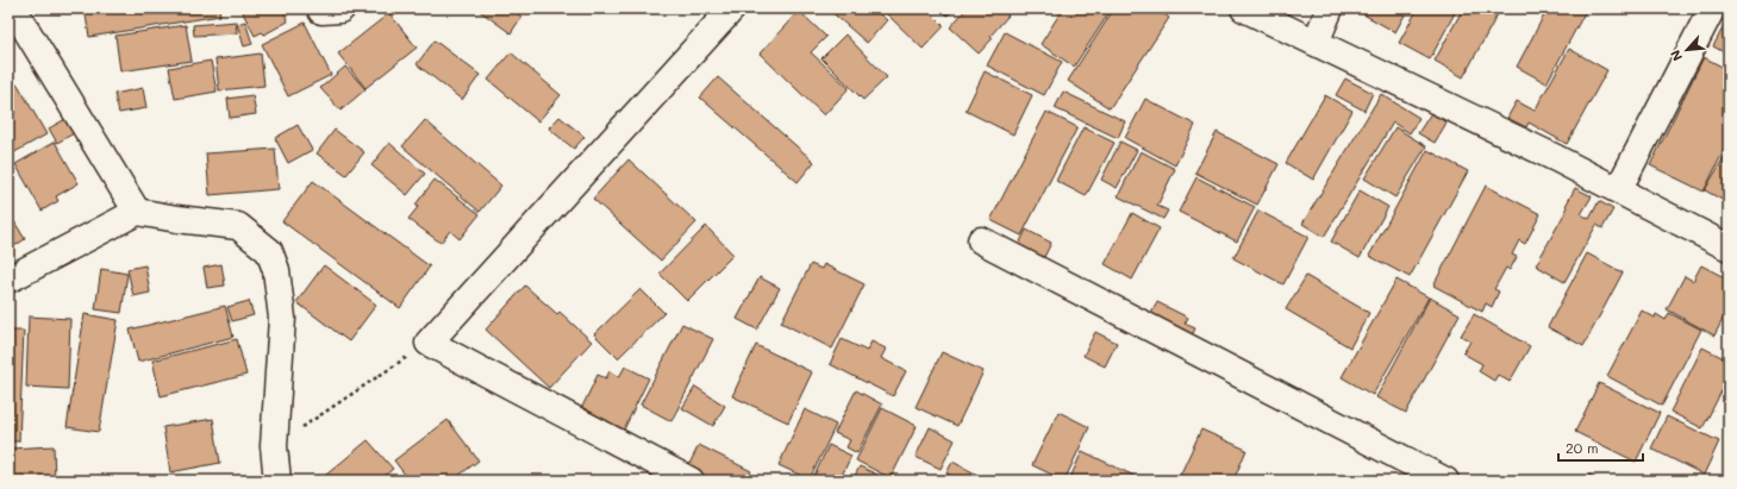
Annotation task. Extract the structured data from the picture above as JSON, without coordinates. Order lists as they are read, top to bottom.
{
  "scale_bar": "20 m",
  "north": "bottom left"
}
